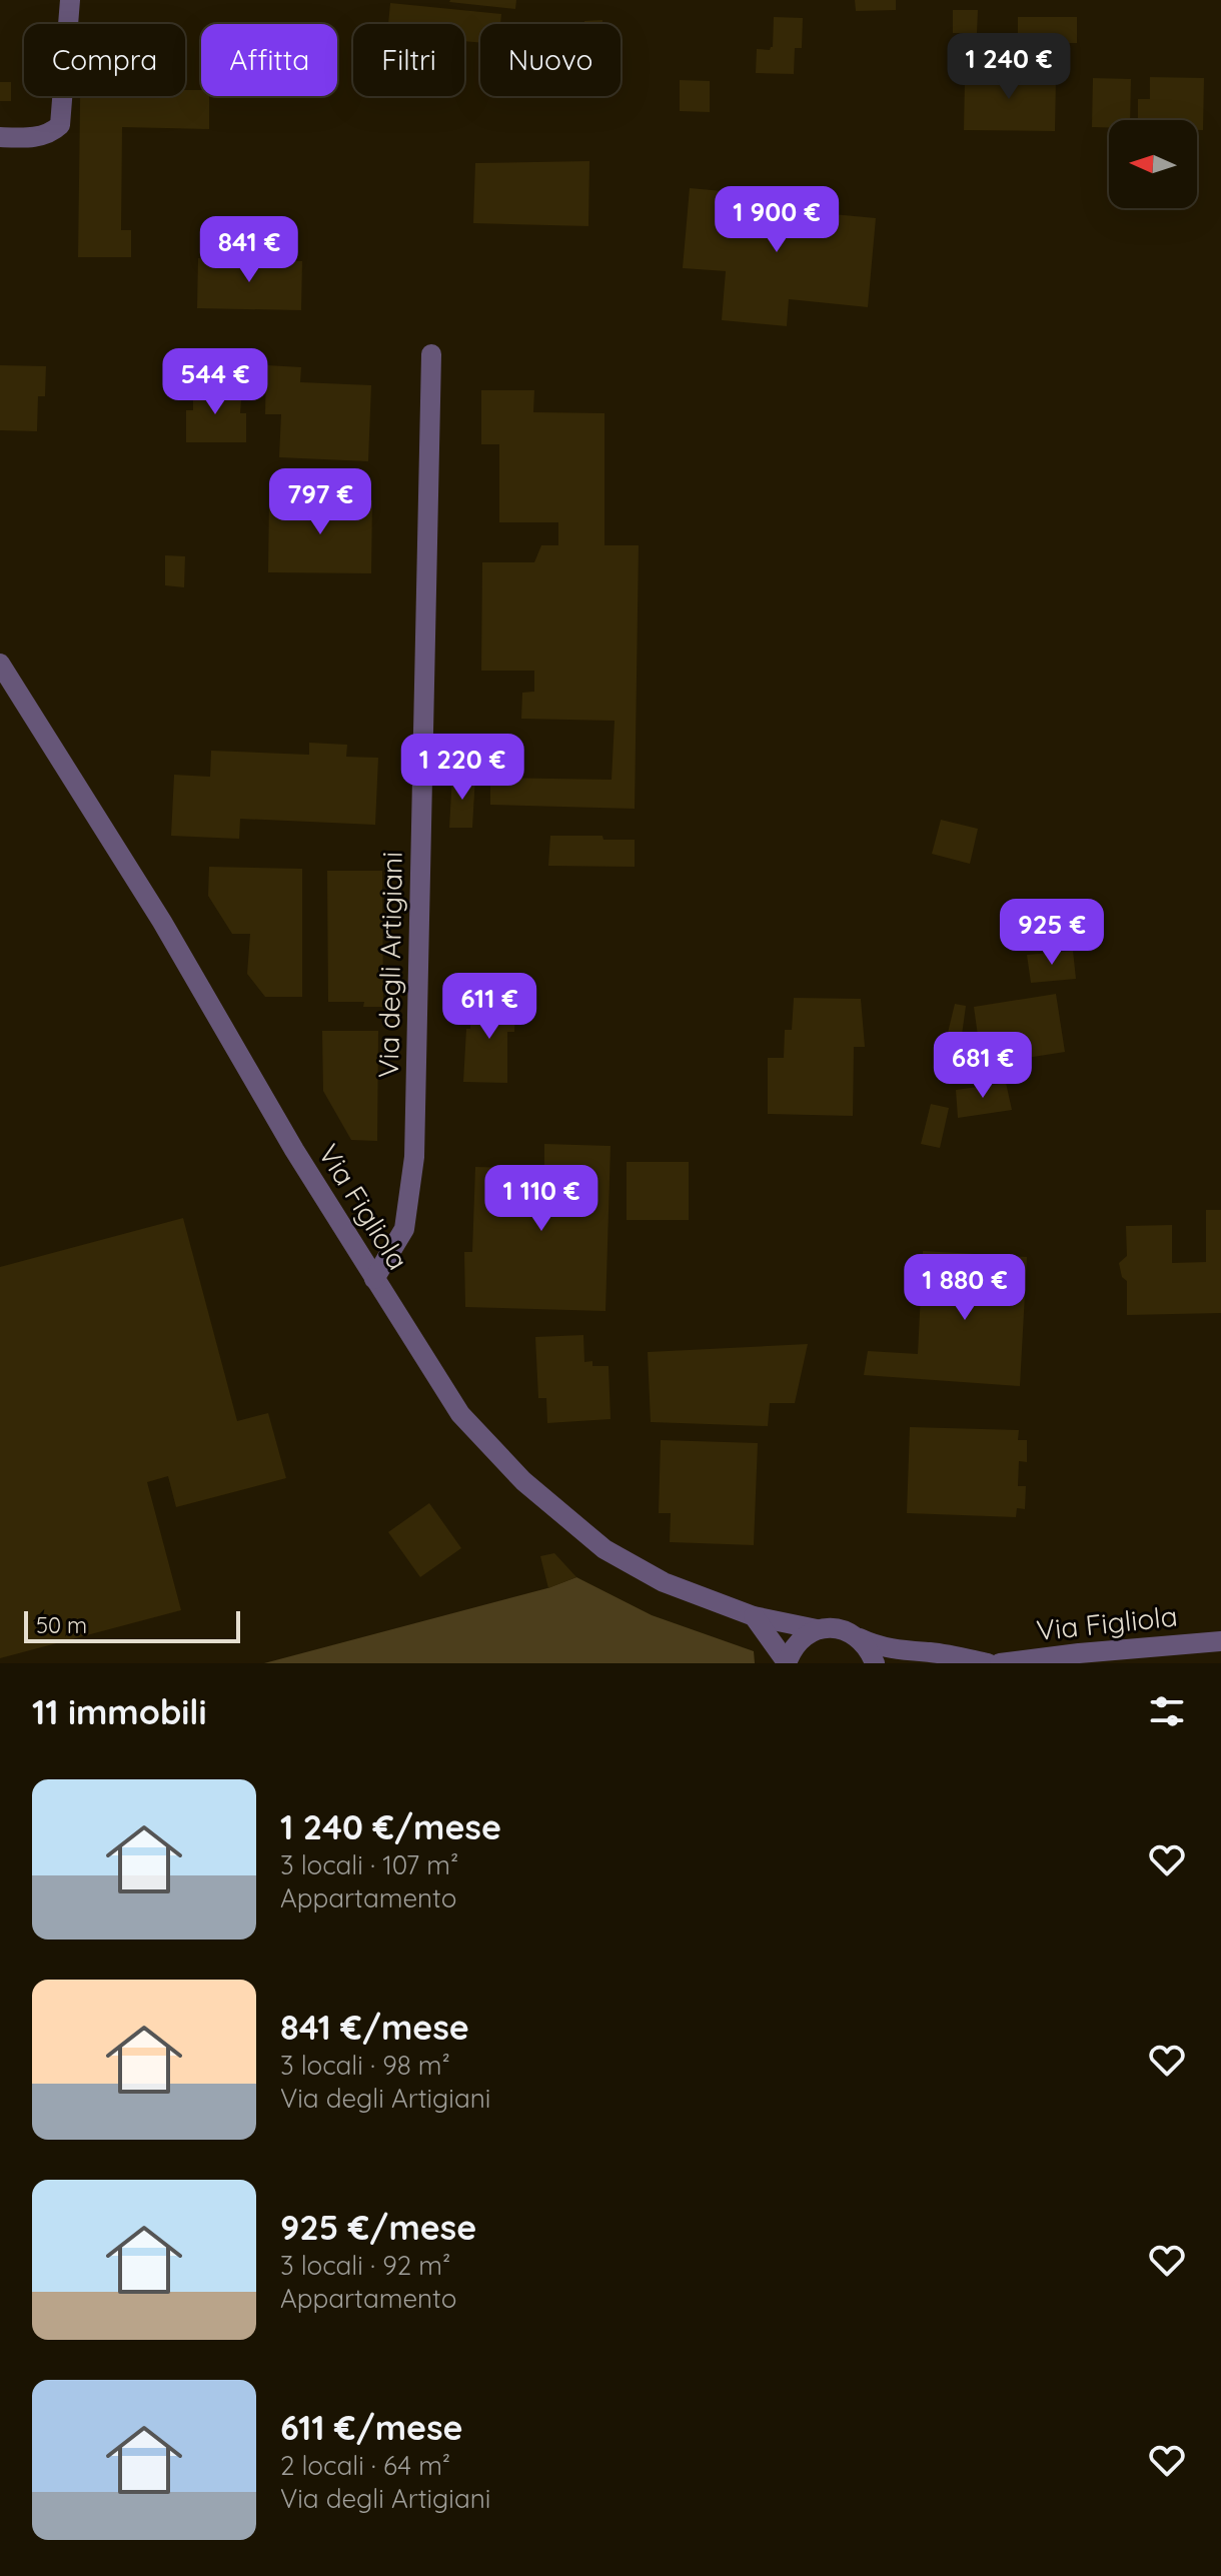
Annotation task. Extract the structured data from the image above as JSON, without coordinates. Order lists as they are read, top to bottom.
{
  "streets": {
    "street": ["Via degli Artigiani", "Via Figliola"]
  },
  "crossings": [
    ["Via degli Artigiani", "Via Figliola"]
  ],
  "scale_bar": "50 m",
  "north": "left",
  "page": {
    "chip": [
      "Compra",
      "Affitta",
      "Filtri",
      "Nuovo"
    ],
    "price": [
      "1 240 €",
      "1 900 €",
      "841 €",
      "544 €",
      "797 €",
      "1 220 €",
      "925 €",
      "611 €",
      "681 €",
      "1 110 €",
      "1 880 €"
    ],
    "scale": "50 m",
    "heading": "11 immobili",
    "list": [
      {
        "name": "1 240 €/mese",
        "note": "3 locali · 107 m² · Appartamento"
      },
      {
        "name": "841 €/mese",
        "note": "3 locali · 98 m² · Via degli Artigiani"
      },
      {
        "name": "925 €/mese",
        "note": "3 locali · 92 m² · Appartamento"
      },
      {
        "name": "611 €/mese",
        "note": "2 locali · 64 m² · Via degli Artigiani"
      }
    ]
  }
}
